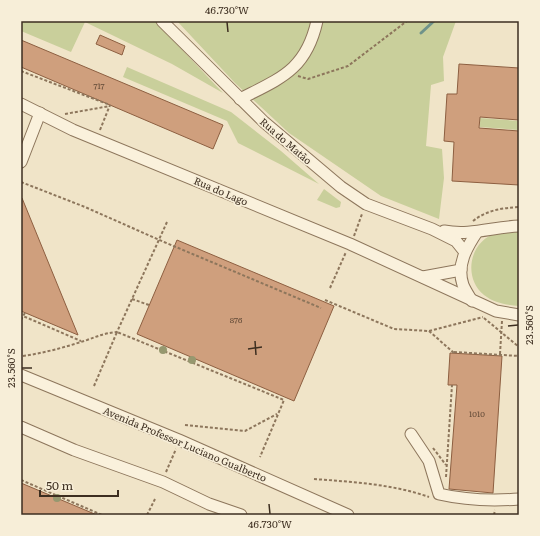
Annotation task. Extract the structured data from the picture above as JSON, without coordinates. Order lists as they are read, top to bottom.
{
  "streets": {
    "street": ["Rua do Matão", "Rua do Lago", "Avenida Professor Luciano Gualberto"]
  },
  "house_numbers": ["717", "876", "1010"],
  "scale_bar": "50 m",
  "coordinates": ["46.730°W", "23.560°S"]
}
